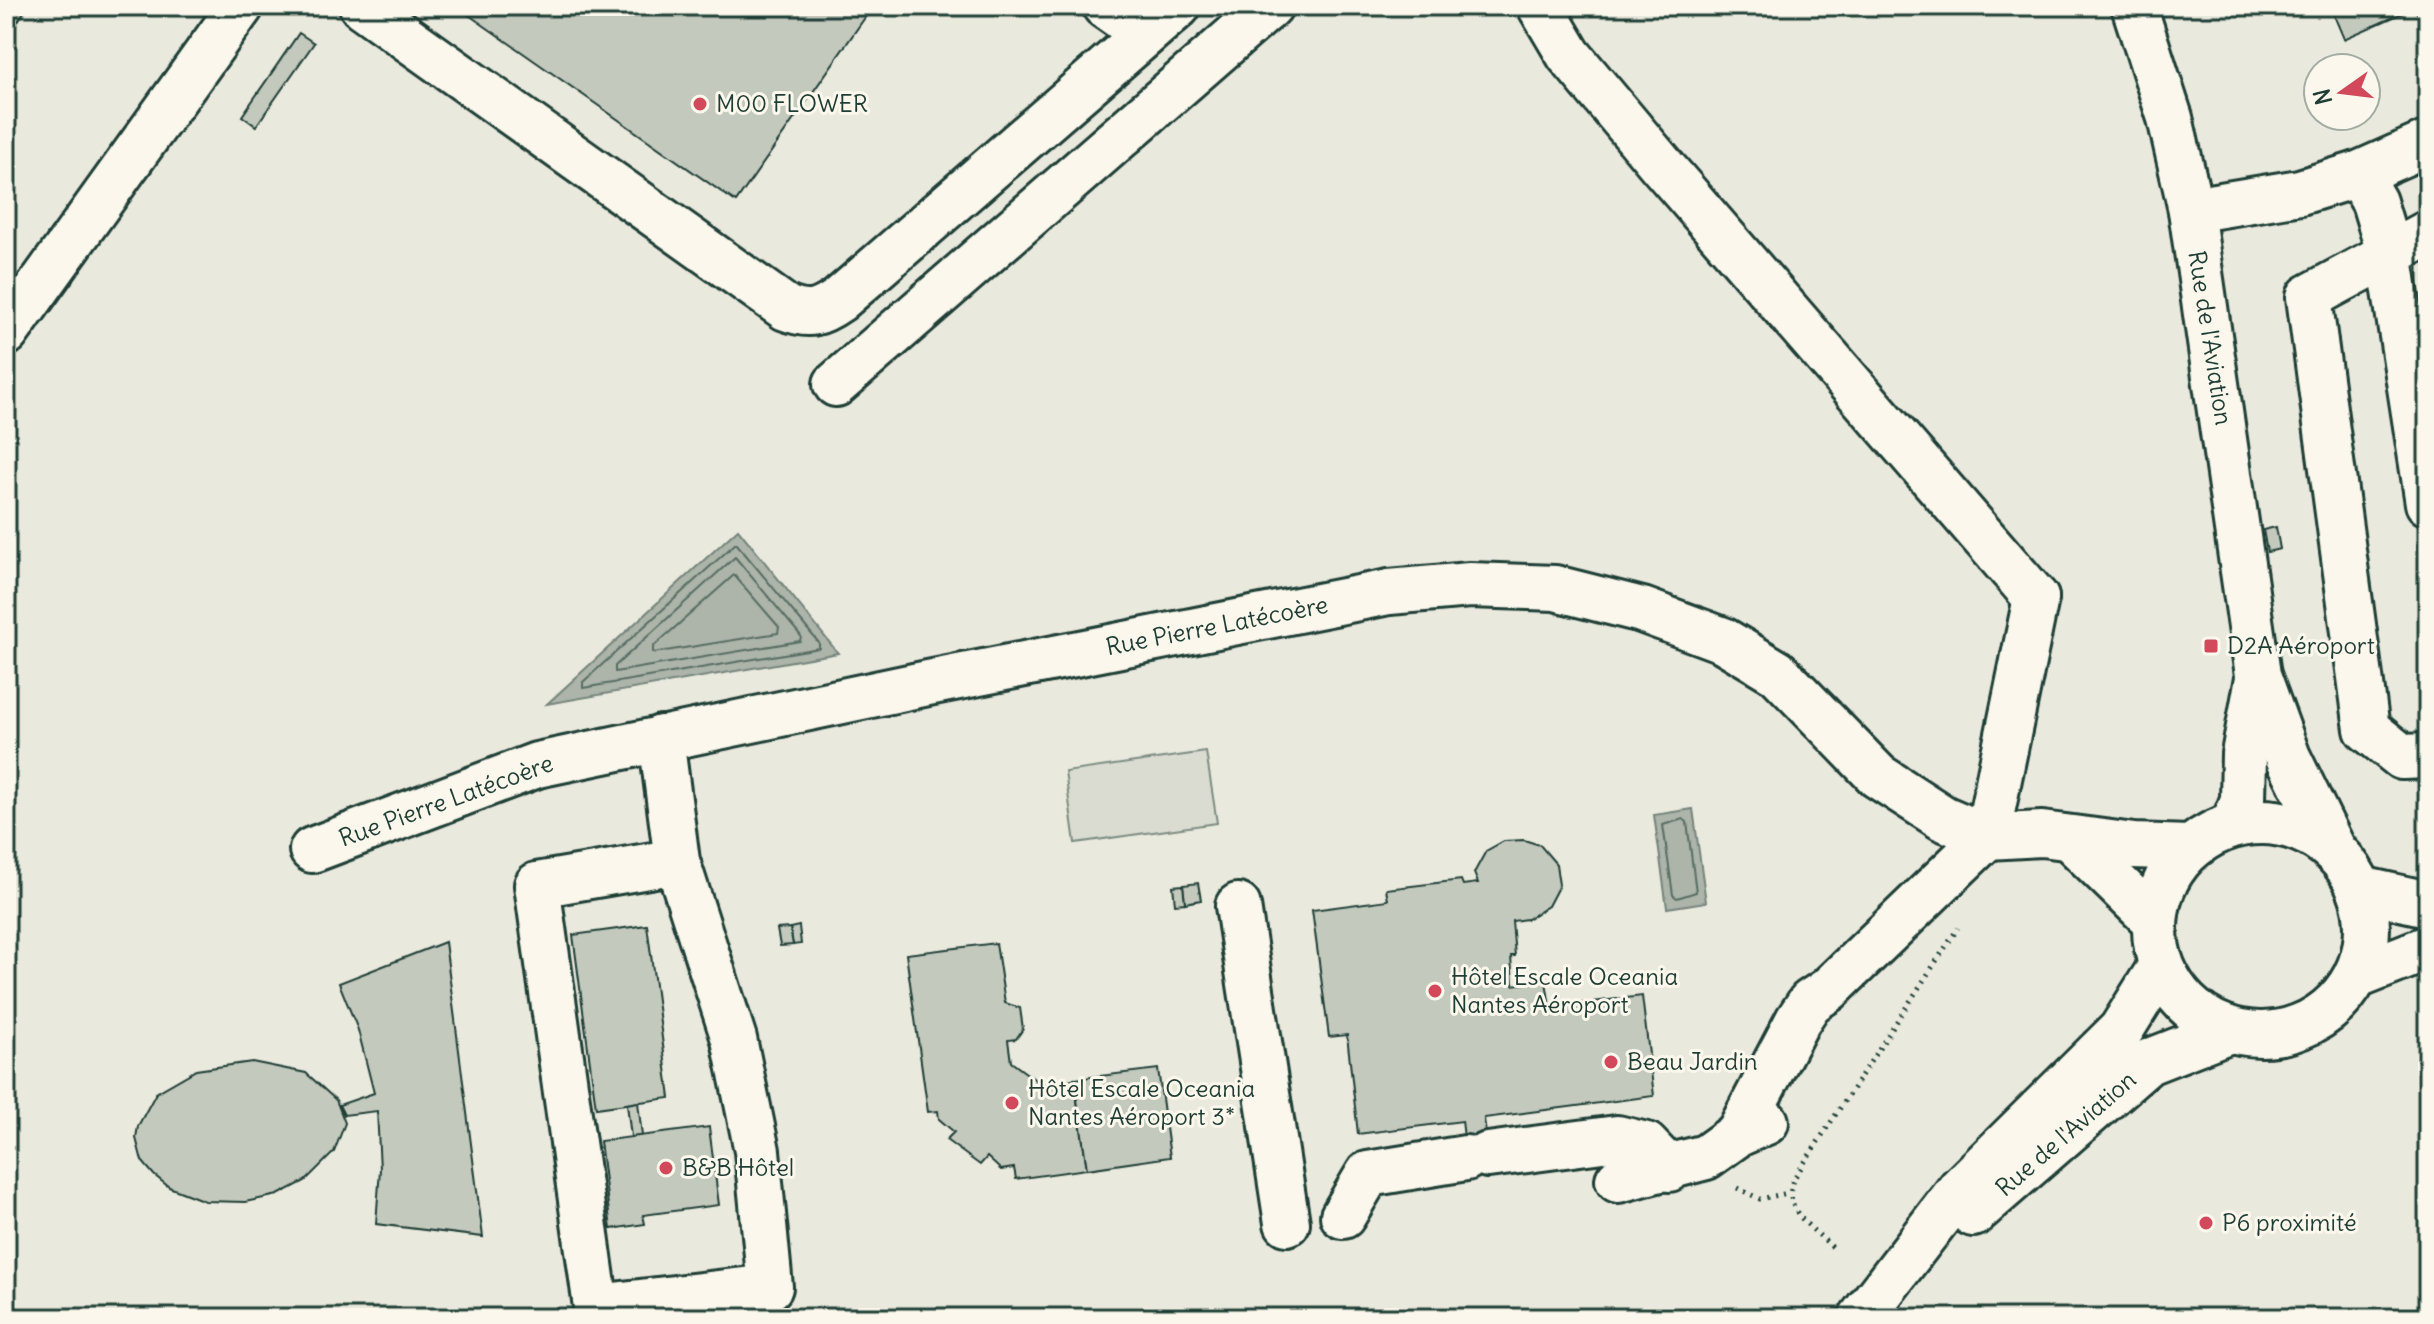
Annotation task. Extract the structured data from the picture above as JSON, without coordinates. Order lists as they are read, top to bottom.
{
  "streets": {
    "street": ["Rue de l'Aviation", "Rue Pierre Latécoère"]
  },
  "places": {
    "other": [
      "M00 FLOWER",
      "Hôtel Escale Oceania Nantes Aéroport",
      "Beau Jardin",
      "Hôtel Escale Oceania Nantes Aéroport 3*",
      "B&B Hôtel",
      "P6 proximité"
    ],
    "transit": ["D2A Aéroport"]
  },
  "north": "left"
}
